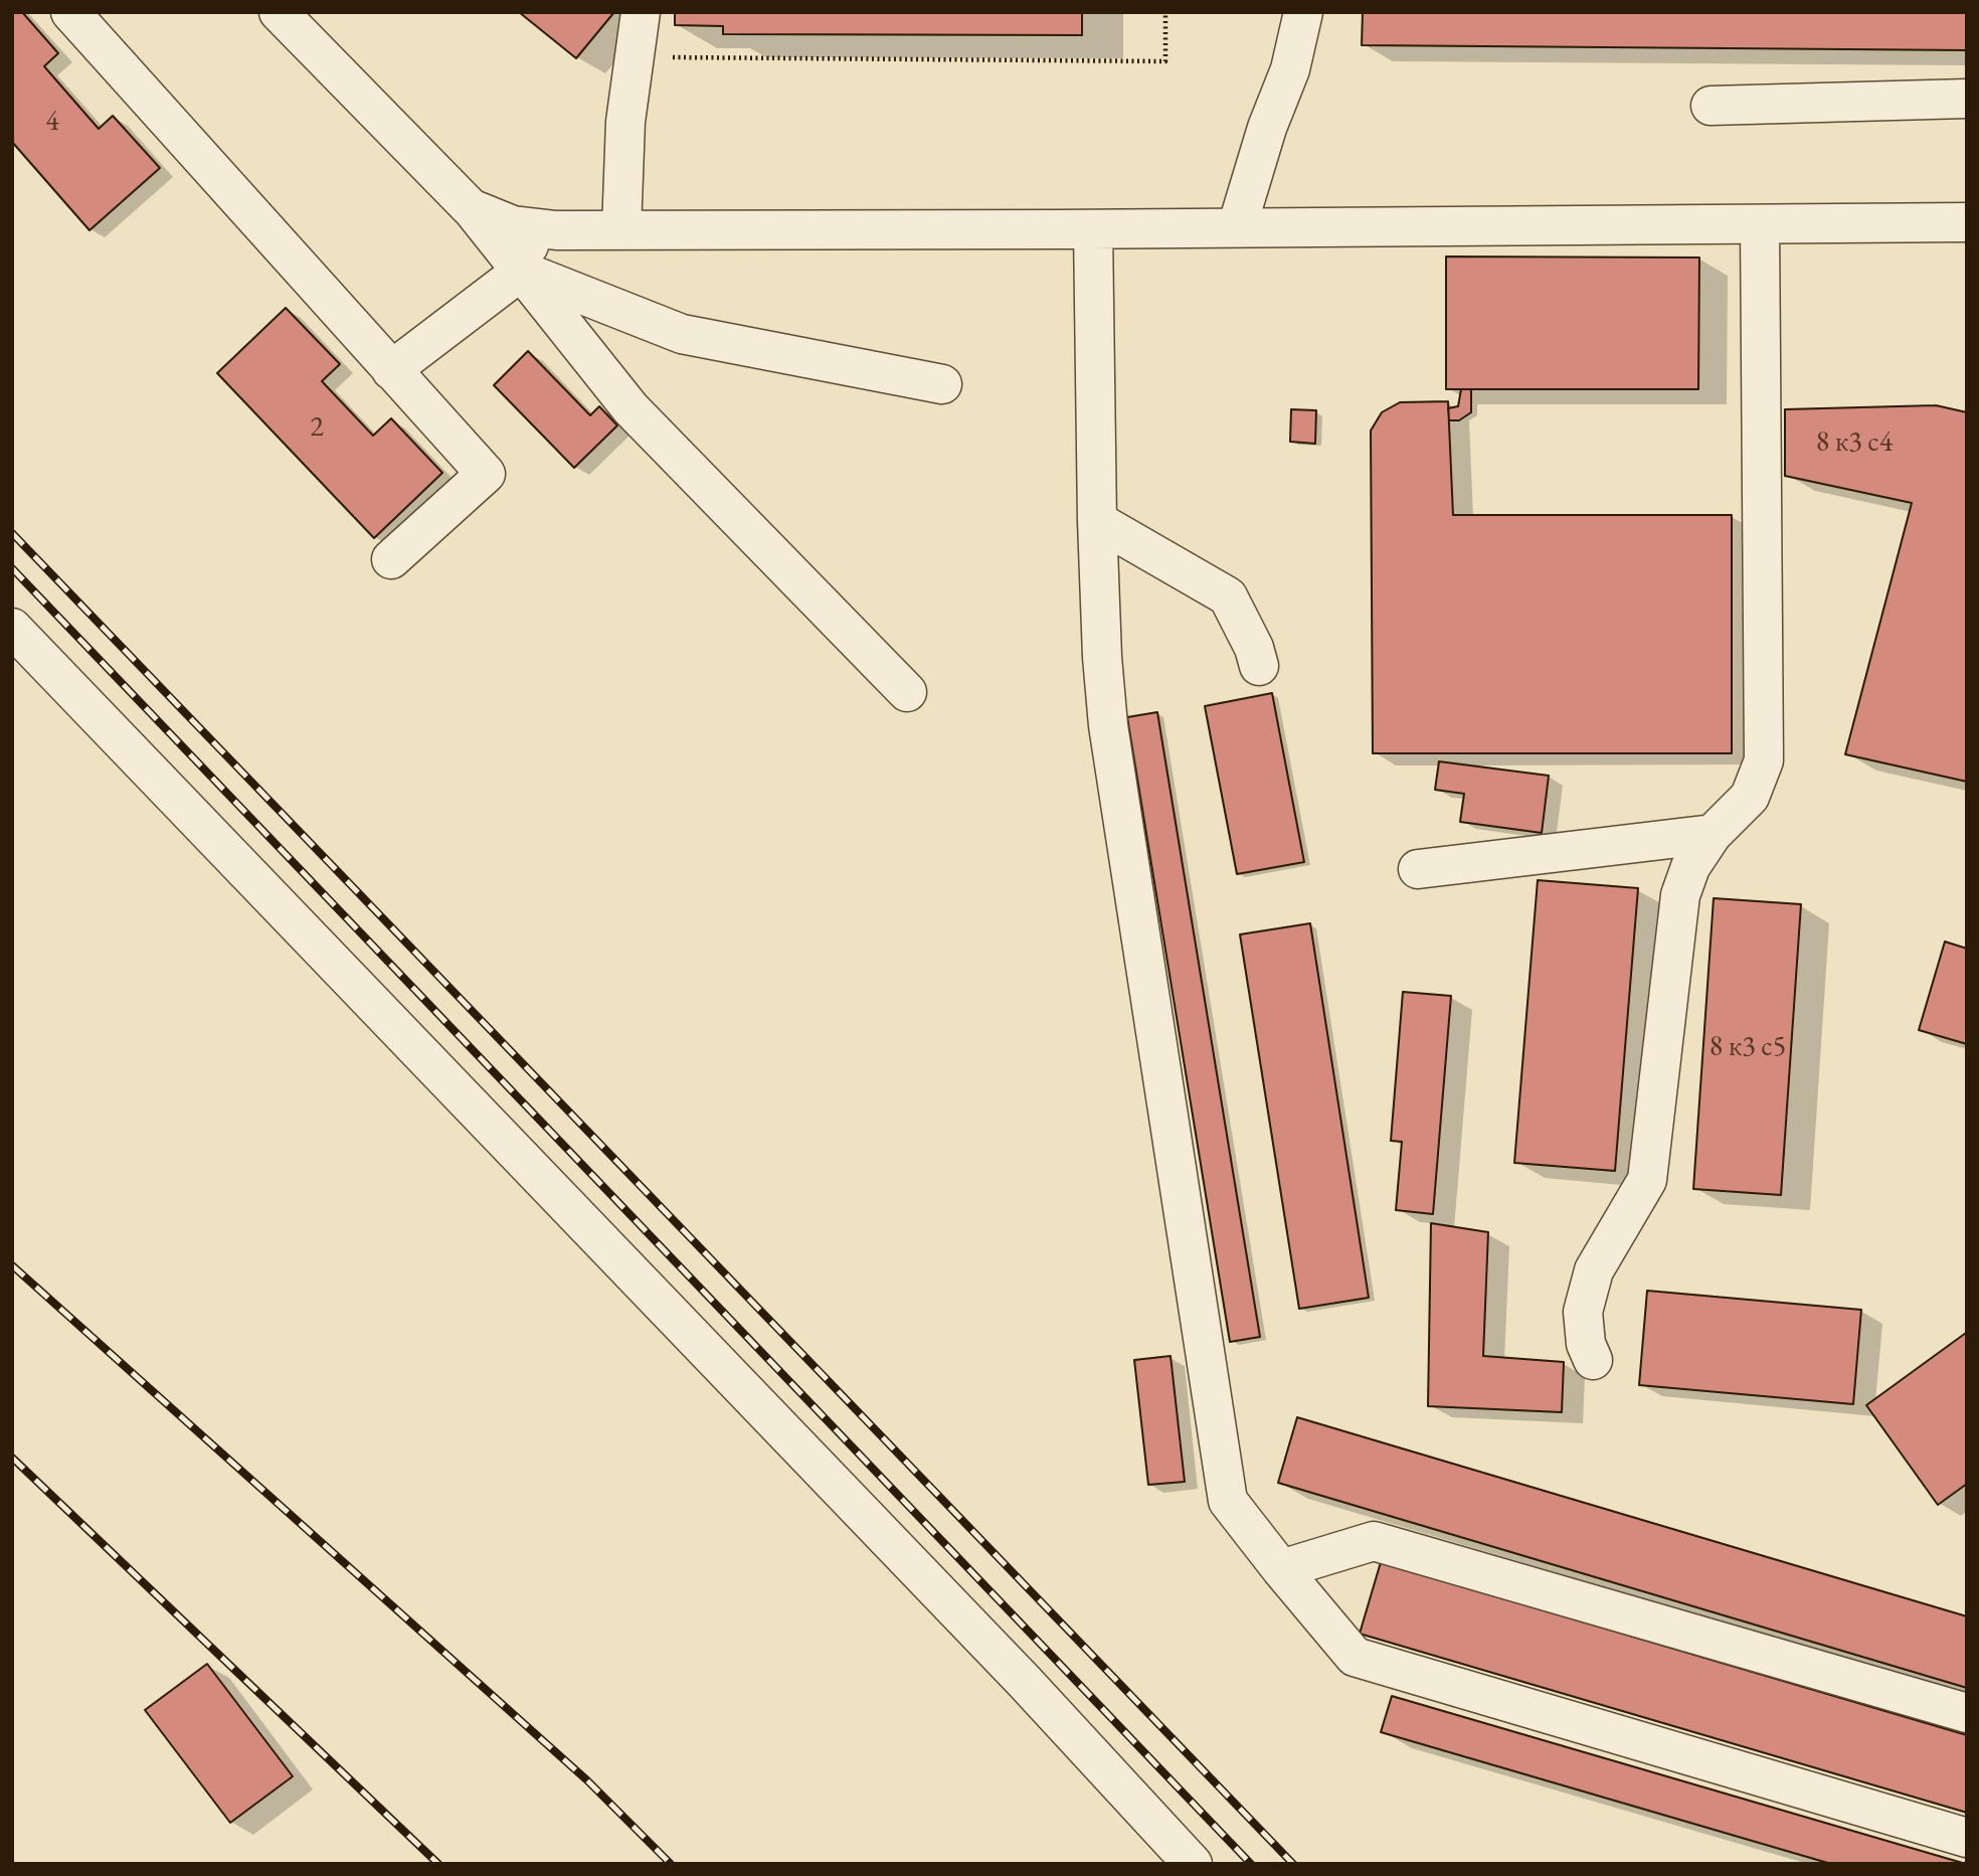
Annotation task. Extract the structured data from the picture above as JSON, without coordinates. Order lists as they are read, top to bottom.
{
  "house_numbers": [
    "4",
    "2",
    "8 к3 с4",
    "8 к3 с5"
  ]
}
